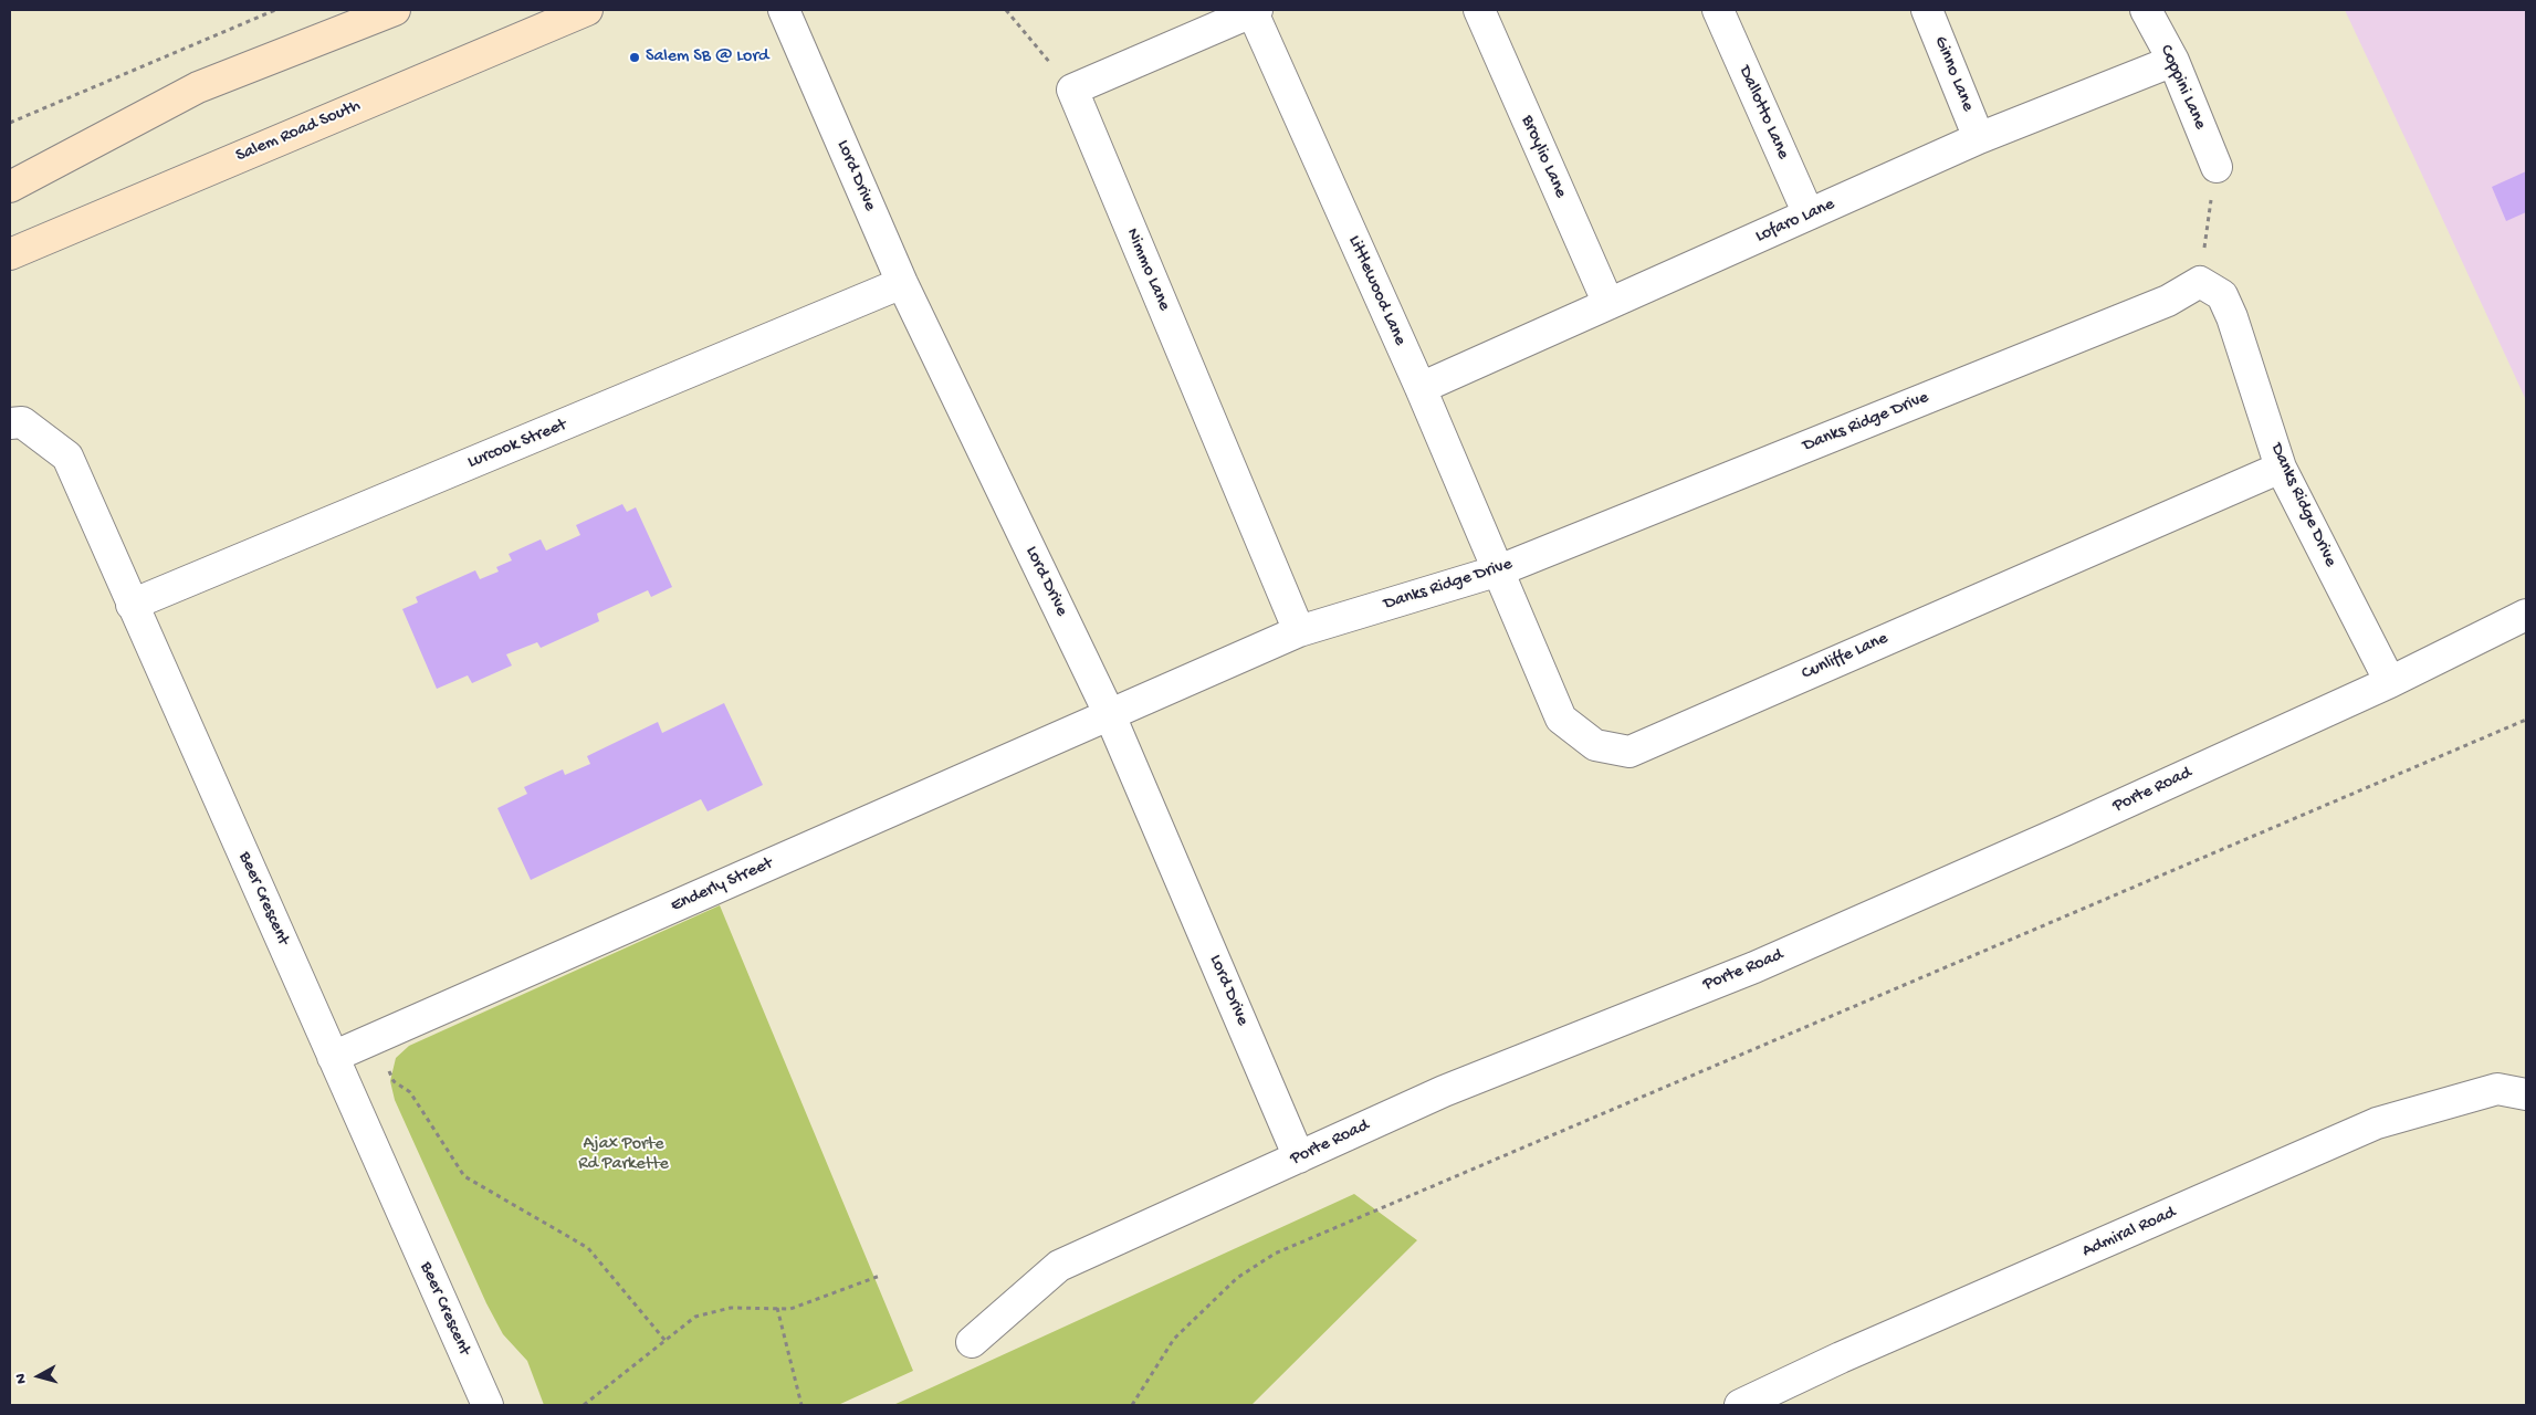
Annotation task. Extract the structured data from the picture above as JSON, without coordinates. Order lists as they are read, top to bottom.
{
  "streets": {
    "main road": ["Salem Road South"],
    "street": [
      "Ginno Lane",
      "Coppini Lane",
      "Dallotto Lane",
      "Broylio Lane",
      "Lord Drive",
      "Lofaro Lane",
      "Nimmo Lane",
      "Littlewood Lane",
      "Danks Ridge Drive",
      "Lurcook Street",
      "Cunliffe Lane",
      "Porte Road",
      "Enderly Street",
      "Beer Crescent",
      "Admiral Road"
    ]
  },
  "crossings": [
    ["Ginno Lane", "Lofaro Lane"],
    ["Coppini Lane", "Lofaro Lane"],
    ["Dallotto Lane", "Lofaro Lane"],
    ["Broylio Lane", "Lofaro Lane"],
    ["Lord Drive", "Danks Ridge Drive"],
    ["Lord Drive", "Lurcook Street"],
    ["Lord Drive", "Porte Road"],
    ["Lord Drive", "Enderly Street"],
    ["Lofaro Lane", "Littlewood Lane"],
    ["Nimmo Lane", "Danks Ridge Drive"],
    ["Littlewood Lane", "Danks Ridge Drive"],
    ["Littlewood Lane", "Cunliffe Lane"],
    ["Danks Ridge Drive", "Cunliffe Lane"],
    ["Danks Ridge Drive", "Porte Road"],
    ["Danks Ridge Drive", "Enderly Street"],
    ["Lurcook Street", "Beer Crescent"],
    ["Enderly Street", "Beer Crescent"]
  ],
  "parks": ["Ajax Porte Rd Parkette"],
  "places": ["Salem SB @ Lord"],
  "north": "left"
}
